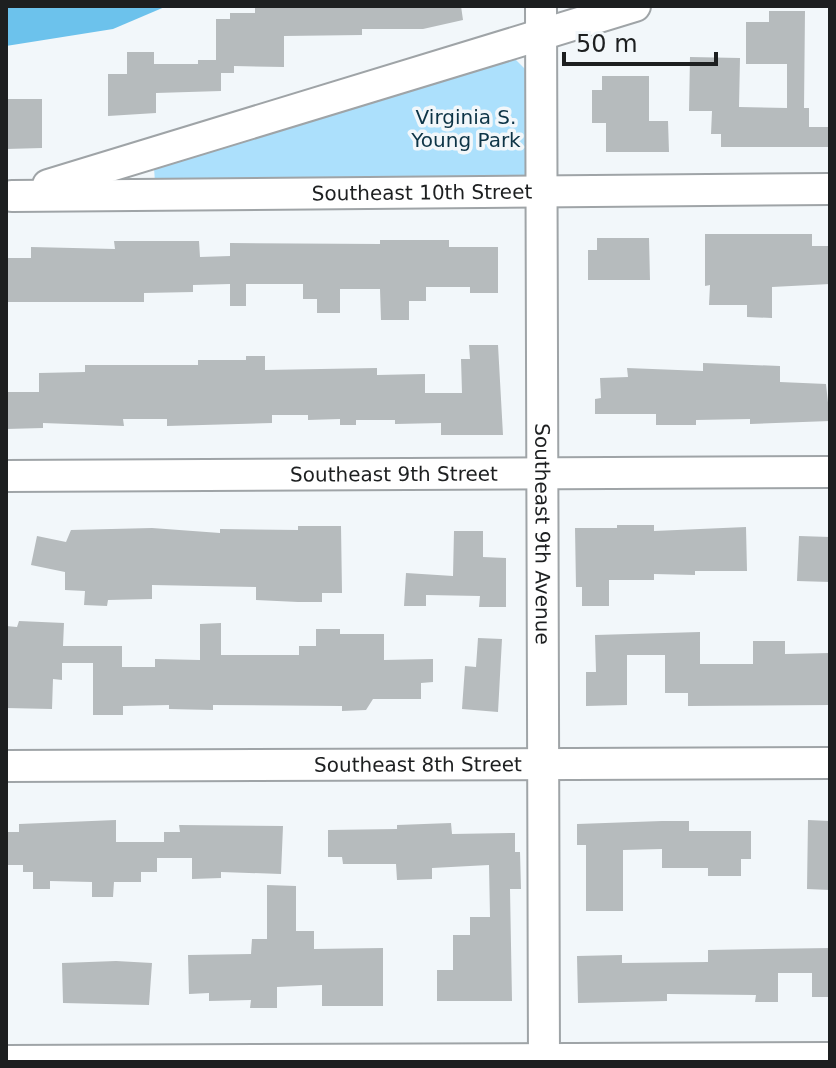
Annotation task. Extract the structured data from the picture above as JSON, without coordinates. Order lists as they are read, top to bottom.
{
  "streets": {
    "street": [
      "Southeast 10th Street",
      "Southeast 9th Street",
      "Southeast 9th Avenue",
      "Southeast 8th Street"
    ]
  },
  "crossings": [
    ["Southeast 10th Street", "Southeast 9th Avenue"],
    ["Southeast 9th Street", "Southeast 9th Avenue"],
    ["Southeast 9th Avenue", "Southeast 8th Street"]
  ],
  "parks": ["Virginia S. Young Park"],
  "scale_bar": "50 m"
}
